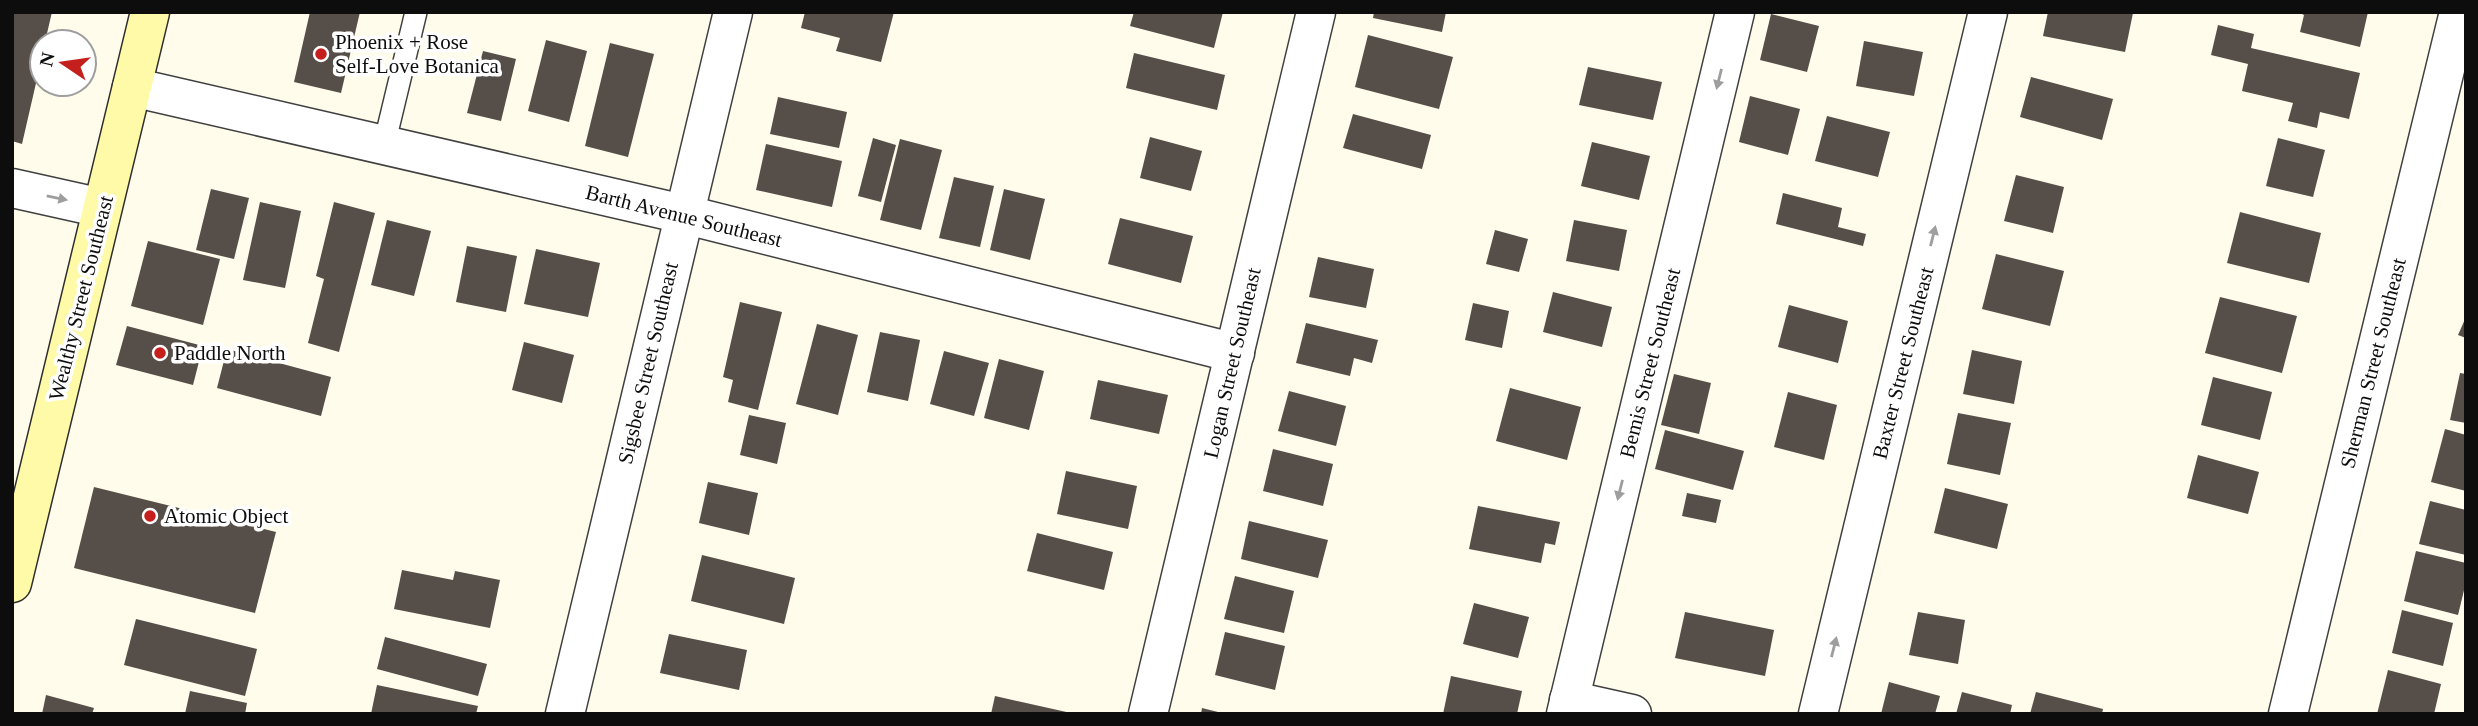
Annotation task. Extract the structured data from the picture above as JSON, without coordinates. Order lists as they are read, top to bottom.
{
  "streets": {
    "main road": ["Wealthy Street Southeast"],
    "street": [
      "Barth Avenue Southeast",
      "Sigsbee Street Southeast",
      "Logan Street Southeast",
      "Bemis Street Southeast",
      "Baxter Street Southeast",
      "Sherman Street Southeast"
    ]
  },
  "crossings": [
    ["Barth Avenue Southeast", "Wealthy Street Southeast"],
    ["Barth Avenue Southeast", "Sigsbee Street Southeast"],
    ["Barth Avenue Southeast", "Logan Street Southeast"]
  ],
  "one_way": ["Bemis Street Southeast", "Baxter Street Southeast"],
  "places": ["Phoenix + Rose Self-Love Botanica", "Paddle North", "Atomic Object"],
  "north": "left"
}
